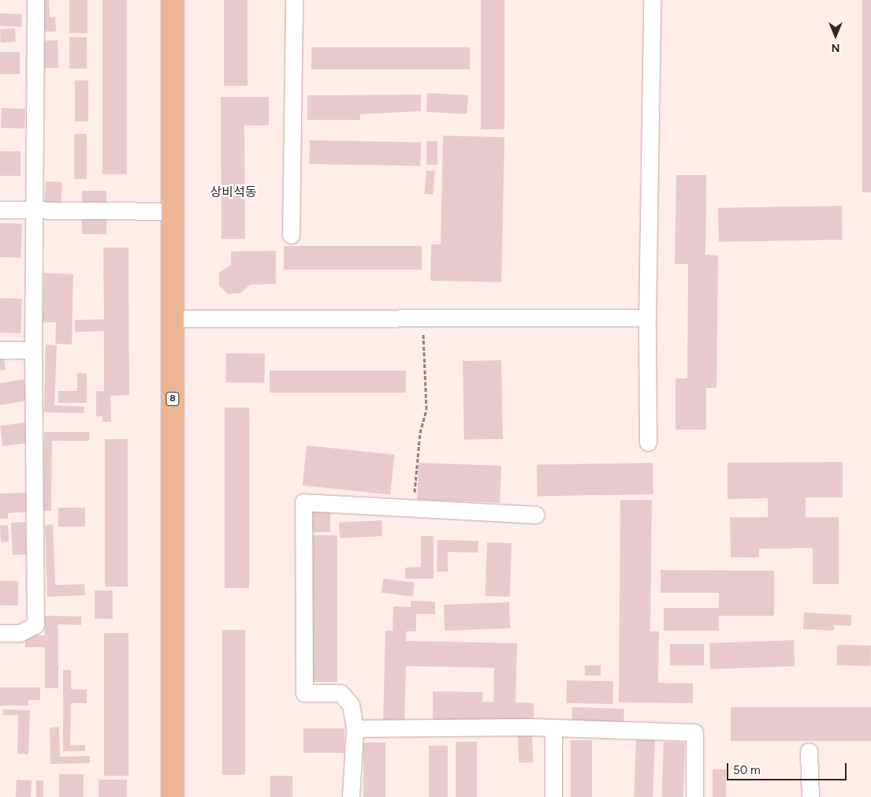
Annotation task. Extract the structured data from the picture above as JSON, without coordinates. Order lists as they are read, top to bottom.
{
  "streets": {
    "main road": ["8"]
  },
  "districts": ["상비석동"],
  "scale_bar": "50 m",
  "north": "bottom"
}
